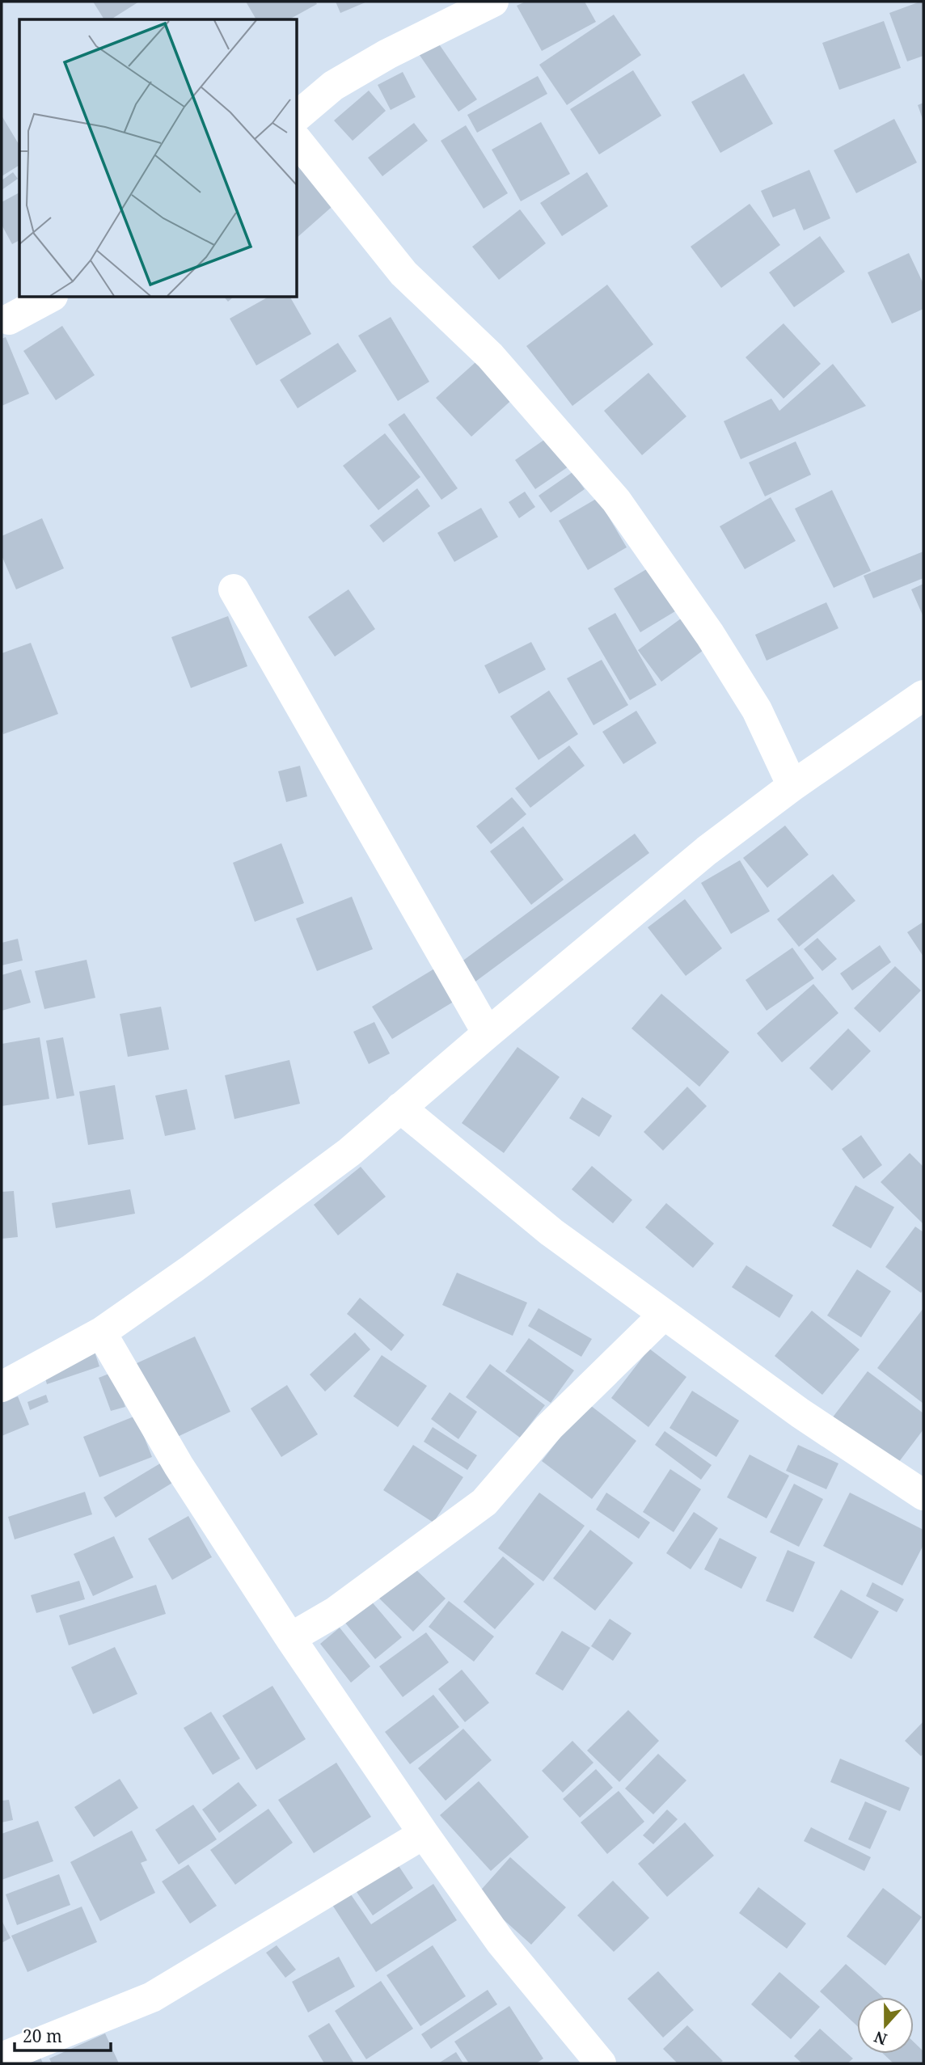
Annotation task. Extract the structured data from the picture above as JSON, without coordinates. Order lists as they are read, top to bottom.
{
  "scale_bar": "20 m",
  "north": "bottom"
}
